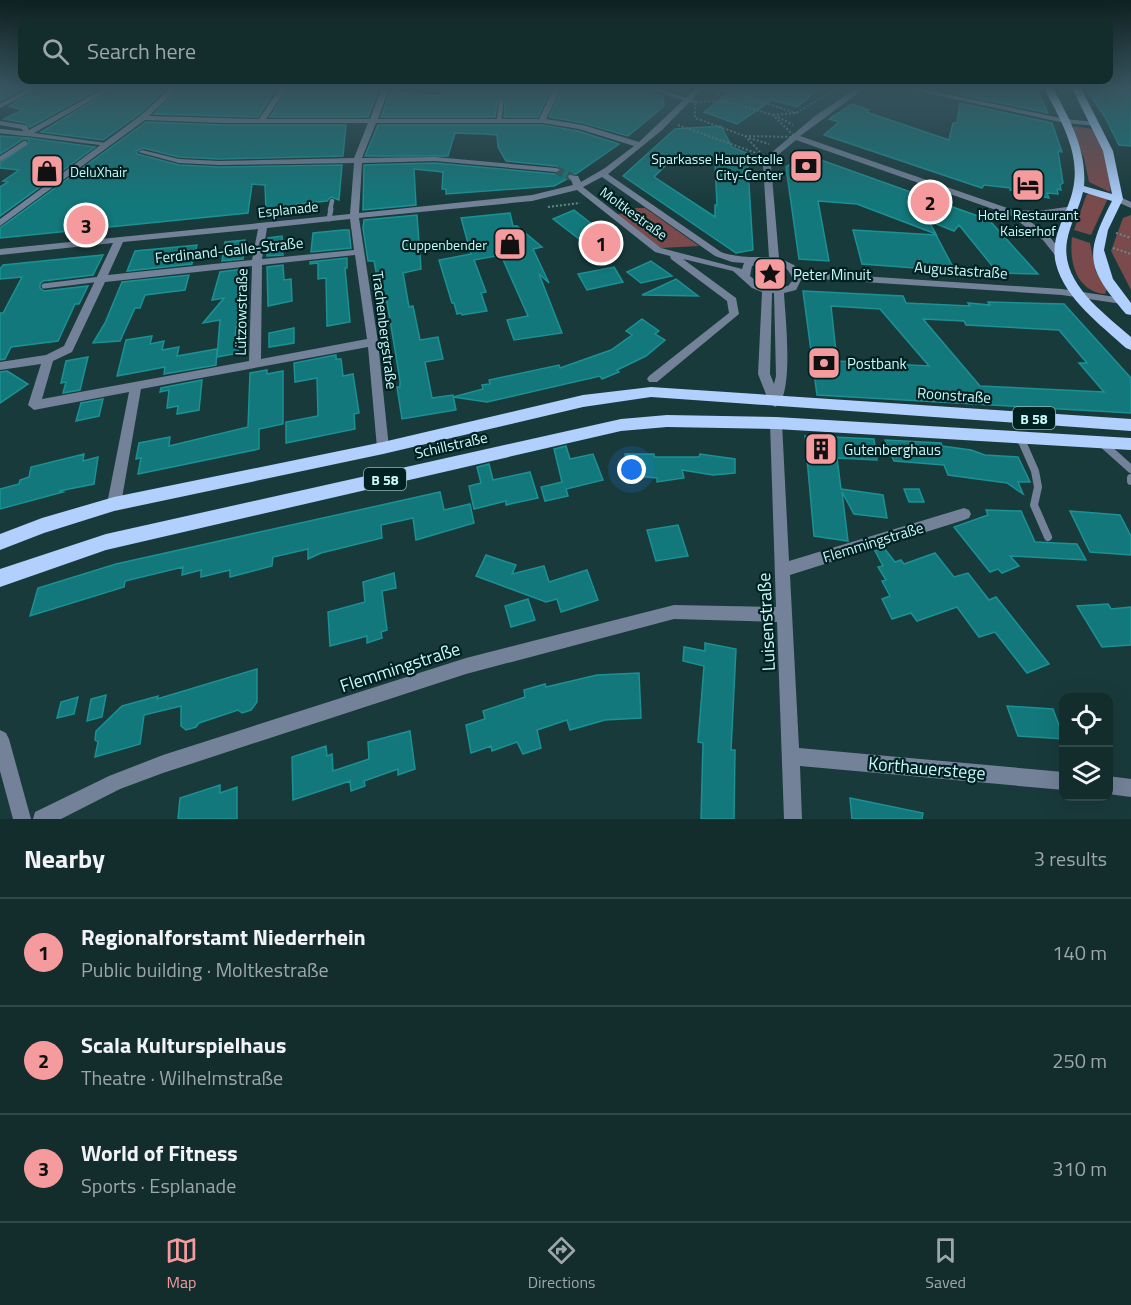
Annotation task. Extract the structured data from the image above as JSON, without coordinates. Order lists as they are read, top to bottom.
{
  "streets": {
    "main road": ["Roonstraße", "B 58", "Schillstraße"],
    "street": [
      "Esplanade",
      "Moltkestraße",
      "Ferdinand-Galle-Straße",
      "Augustastraße",
      "Lützowstraße",
      "Trachenbergstraße",
      "Flemmingstraße",
      "Luisenstraße",
      "Korthauerstege"
    ]
  },
  "crossings": [
    ["Esplanade", "Moltkestraße"],
    ["Esplanade", "Lützowstraße"],
    ["Esplanade", "Trachenbergstraße"],
    ["Moltkestraße", "Augustastraße"],
    ["Ferdinand-Galle-Straße", "Lützowstraße"],
    ["Ferdinand-Galle-Straße", "Trachenbergstraße"],
    ["Lützowstraße", "Trachenbergstraße"],
    ["Trachenbergstraße", "Schillstraße"],
    ["Roonstraße", "Schillstraße"],
    ["B 58", "Schillstraße"],
    ["B 58", "Luisenstraße"],
    ["Schillstraße", "Luisenstraße"],
    ["Flemmingstraße", "Luisenstraße"],
    ["Luisenstraße", "Korthauerstege"]
  ],
  "places": {
    "bank": ["Sparkasse Hauptstelle City-Center", "Postbank"],
    "shop": ["DeluXhair", "Cuppenbender"],
    "hotel": ["Hotel Restaurant Kaiserhof"],
    "place": ["Peter Minuit"],
    "building": ["Gutenberghaus"]
  },
  "page": {
    "search": "Search here",
    "pins": ["2", "3", "1"],
    "heading": ["Nearby", "3 results"],
    "list": [
      {
        "mark": "1",
        "name": "Regionalforstamt Niederrhein",
        "note": "Public building · Moltkestraße",
        "value": "140 m"
      },
      {
        "mark": "2",
        "name": "Scala Kulturspielhaus",
        "note": "Theatre · Wilhelmstraße",
        "value": "250 m"
      },
      {
        "mark": "3",
        "name": "World of Fitness",
        "note": "Sports · Esplanade",
        "value": "310 m"
      }
    ],
    "nav": ["Map", "Directions", "Saved"]
  }
}
